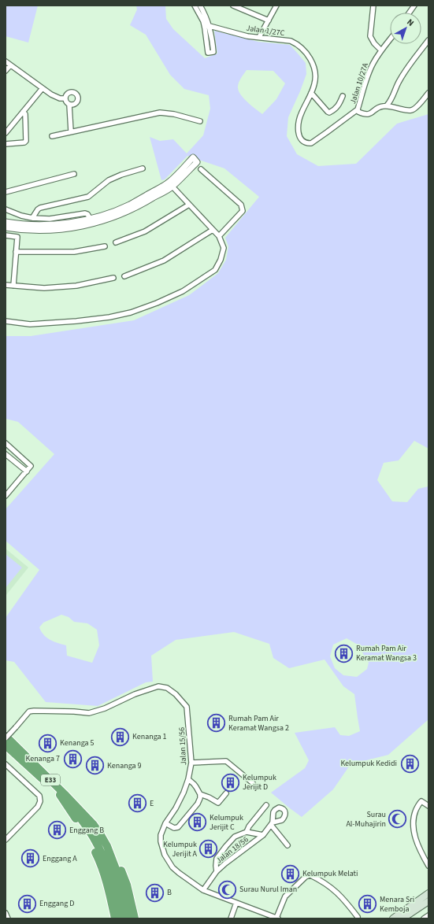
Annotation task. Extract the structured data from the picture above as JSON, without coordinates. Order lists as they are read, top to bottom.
{
  "streets": {
    "highway": ["E33"],
    "street": [
      "Jalan 1/27C",
      "Jalan 10/27A",
      "Jalan 15/56",
      "Jalan 18/56"
    ]
  },
  "crossings": [
    ["Jalan 1/27C", "Jalan 10/27A"],
    ["Jalan 15/56", "E33"],
    ["Jalan 15/56", "Jalan 18/56"]
  ],
  "places": {
    "building": [
      "Rumah Pam Air Keramat Wangsa 3",
      "Rumah Pam Air Keramat Wangsa 2",
      "Kenanga 1",
      "Kenanga 5",
      "Kenanga 7",
      "Kelumpuk Kedidi",
      "Kenanga 9",
      "Kelumpuk Jerijit D",
      "E",
      "Kelumpuk Jerijit C",
      "Enggang B",
      "Kelumpuk Jerijit A",
      "Enggang A",
      "Kelumpuk Melati",
      "B",
      "Enggang D",
      "Menara Sri Kemboja"
    ],
    "mosque": ["Surau Al-Muhajirin", "Surau Nurul Iman"]
  },
  "north": "top right"
}
